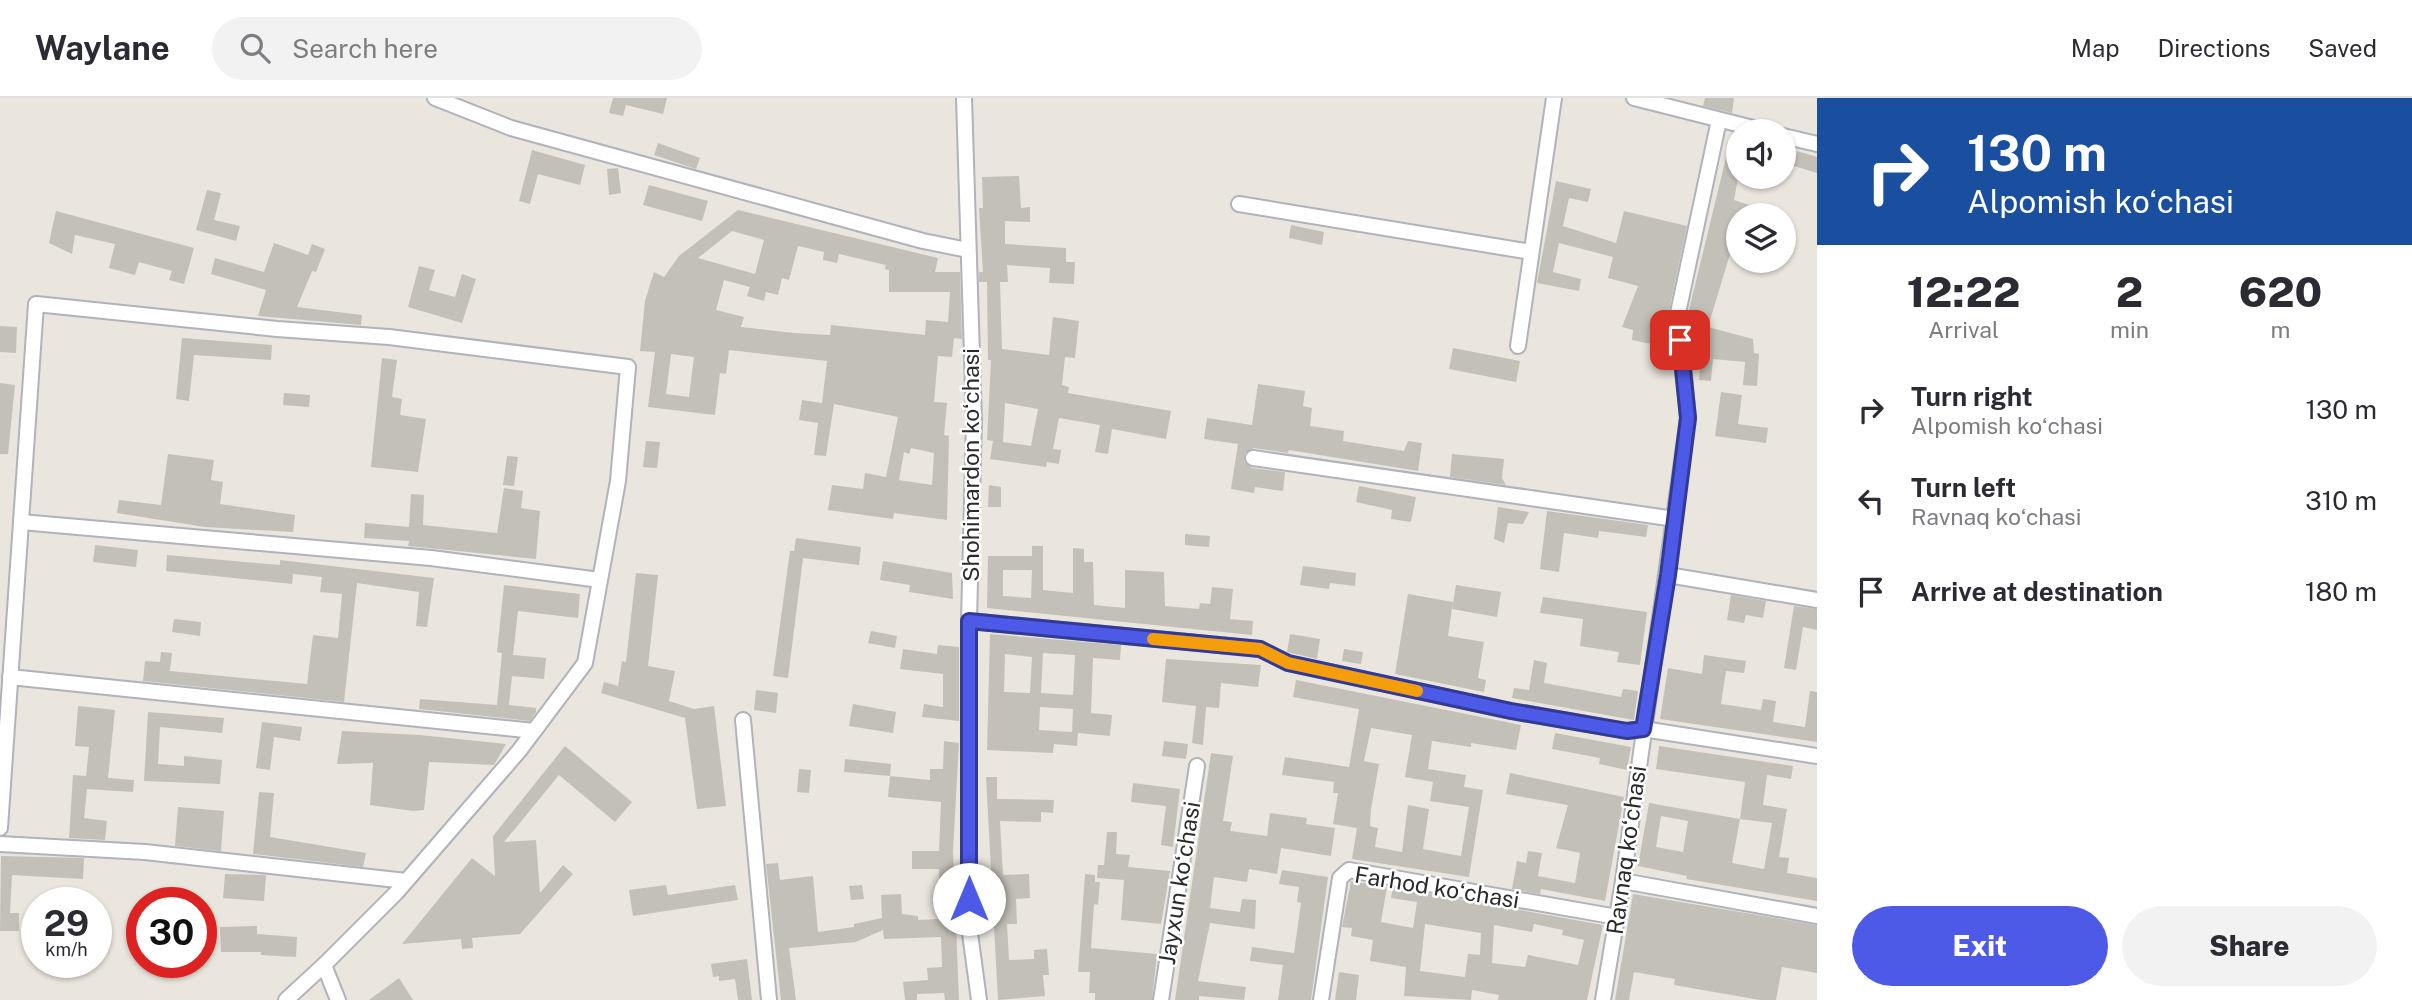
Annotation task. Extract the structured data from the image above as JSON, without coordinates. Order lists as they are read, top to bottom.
{
  "streets": {
    "street": [
      "Shohimardon koʻchasi",
      "Ravnaq koʻchasi",
      "Jayxun koʻchasi",
      "Farhod koʻchasi"
    ]
  },
  "crossings": [
    ["Ravnaq koʻchasi", "Farhod koʻchasi"]
  ],
  "page": {
    "header": "Waylane",
    "search": "Search here",
    "nav": ["Map", "Directions", "Saved"],
    "turn": ["130 m", "Alpomish koʻchasi"],
    "eta": [
      "12:22",
      "Arrival",
      "2",
      "min",
      "620",
      "m"
    ],
    "list": [
      {
        "name": "Turn right",
        "note": "Alpomish koʻchasi",
        "value": "130 m"
      },
      {
        "name": "Turn left",
        "note": "Ravnaq koʻchasi",
        "value": "310 m"
      },
      {
        "name": "Arrive at destination",
        "value": "180 m"
      }
    ],
    "speed": "29 km/h",
    "limit": "30",
    "buttons": ["Exit", "Share"]
  }
}
